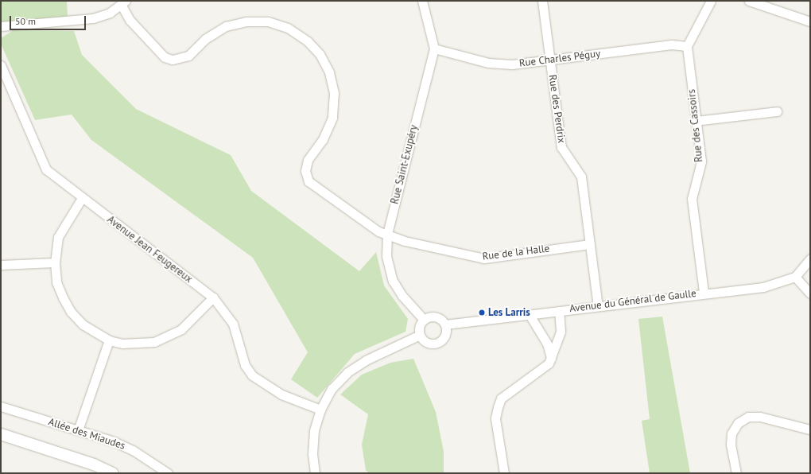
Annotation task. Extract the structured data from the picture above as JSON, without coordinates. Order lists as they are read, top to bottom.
{
  "streets": {
    "street": [
      "Rue Charles Péguy",
      "Rue des Perdrix",
      "Rue des Cassoirs",
      "Rue Saint-Exupéry",
      "Avenue Jean Feugereux",
      "Rue de la Halle",
      "Avenue du Général de Gaulle",
      "Allée des Miaudes"
    ]
  },
  "crossings": [
    ["Rue Charles Péguy", "Rue des Perdrix"],
    ["Rue Charles Péguy", "Rue des Cassoirs"],
    ["Rue Charles Péguy", "Rue Saint-Exupéry"],
    ["Rue des Perdrix", "Rue de la Halle"],
    ["Rue des Perdrix", "Avenue du Général de Gaulle"],
    ["Rue des Cassoirs", "Avenue du Général de Gaulle"],
    ["Rue Saint-Exupéry", "Rue de la Halle"],
    ["Rue Saint-Exupéry", "Avenue du Général de Gaulle"]
  ],
  "places": ["Les Larris"],
  "scale_bar": "50 m"
}
